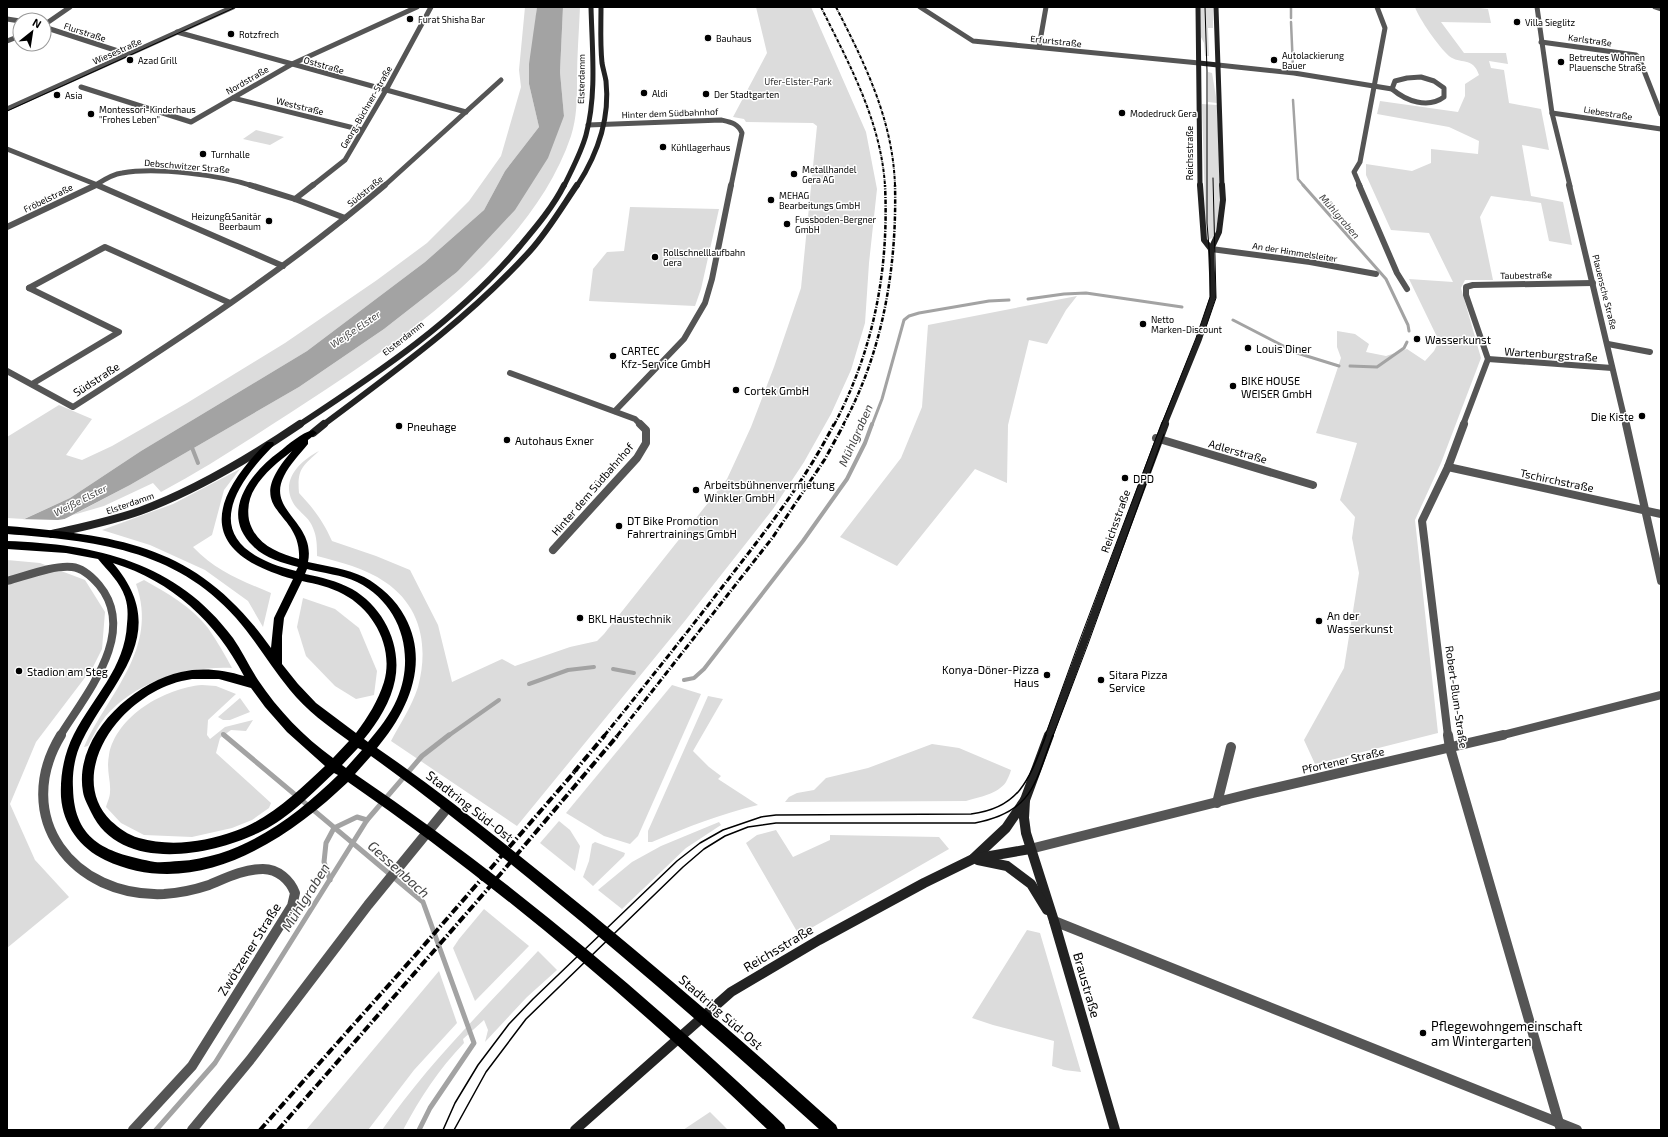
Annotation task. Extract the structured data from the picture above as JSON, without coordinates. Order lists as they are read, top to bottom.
{
  "streets": {
    "main road": [
      "Elsterdamm",
      "Reichsstraße",
      "Stadtring Süd-Ost",
      "Braustraße"
    ],
    "street": [
      "Flurstraße",
      "Karlstraße",
      "Erfurtstraße",
      "Wiesestraße",
      "Oststraße",
      "Nordstraße",
      "Weststraße",
      "Georg-Büchner-Straße",
      "Hinter dem Südbahnhof",
      "Liebestraße",
      "Debschwitzer Straße",
      "Südstraße",
      "Fröbelstraße",
      "An der Himmelsleiter",
      "Taubestraße",
      "Plauensche Straße",
      "Wartenburgstraße",
      "Adlerstraße",
      "Tschirchstraße",
      "Robert-Blum-Straße",
      "Pfortener Straße",
      "Zwötzener Straße"
    ]
  },
  "crossings": [
    ["Karlstraße", "Plauensche Straße"],
    ["Erfurtstraße", "Reichsstraße"],
    ["Wiesestraße", "Oststraße"],
    ["Oststraße", "Nordstraße"],
    ["Oststraße", "Georg-Büchner-Straße"],
    ["Oststraße", "Südstraße"],
    ["Elsterdamm", "Hinter dem Südbahnhof"],
    ["Elsterdamm", "Stadtring Süd-Ost"],
    ["Nordstraße", "Weststraße"],
    ["Weststraße", "Georg-Büchner-Straße"],
    ["Georg-Büchner-Straße", "Debschwitzer Straße"],
    ["Liebestraße", "Plauensche Straße"],
    ["Reichsstraße", "An der Himmelsleiter"],
    ["Reichsstraße", "Adlerstraße"],
    ["Reichsstraße", "Pfortener Straße"],
    ["Reichsstraße", "Braustraße"],
    ["Debschwitzer Straße", "Südstraße"],
    ["Debschwitzer Straße", "Fröbelstraße"],
    ["Taubestraße", "Plauensche Straße"],
    ["Taubestraße", "Wartenburgstraße"],
    ["Taubestraße", "Robert-Blum-Straße"],
    ["Plauensche Straße", "Wartenburgstraße"],
    ["Plauensche Straße", "Tschirchstraße"],
    ["Wartenburgstraße", "Robert-Blum-Straße"],
    ["Tschirchstraße", "Robert-Blum-Straße"],
    ["Robert-Blum-Straße", "Pfortener Straße"],
    ["Pfortener Straße", "Braustraße"]
  ],
  "water": ["Mühlgraben", "Weiße Elster", "Gessenbach"],
  "parks": ["Ufer-Elster-Park"],
  "places": [
    "Furat Shisha Bar",
    "Villa Sieglitz",
    "Rotzfrech",
    "Bauhaus",
    "Azad Grill",
    "Autolackierung Bauer",
    "Betreutes Wohnen Plauensche Straße",
    "Aldi",
    "Der Stadtgarten",
    "Asia",
    "Modedruck Gera",
    "Montessori-Kinderhaus \"Frohes Leben\"",
    "Kühllagerhaus",
    "Turnhalle",
    "Metallhandel Gera AG",
    "MEHAG Bearbeitungs GmbH",
    "Heizung&Sanitär Beerbaum",
    "Fussboden-Bergner GmbH",
    "Rollschnelllaufbahn Gera",
    "Netto Marken-Discount",
    "Wasserkunst",
    "Louis Diner",
    "CARTEC Kfz-Service GmbH",
    "BIKE HOUSE WEISER GmbH",
    "Cortek GmbH",
    "Die Kiste",
    "Pneuhage",
    "Autohaus Exner",
    "DPD",
    "Arbeitsbühnenvermietung Winkler GmbH",
    "DT Bike Promotion Fahrertrainings GmbH",
    "BKL Haustechnik",
    "An der Wasserkunst",
    "Stadion am Steg",
    "Konya-Döner-Pizza Haus",
    "Sitara Pizza Service",
    "Pflegewohngemeinschaft am Wintergarten"
  ],
  "north": "top right"
}
